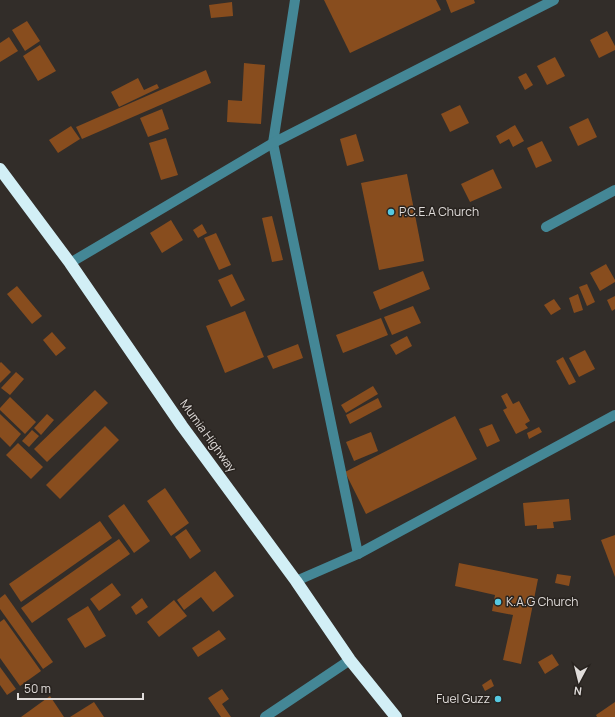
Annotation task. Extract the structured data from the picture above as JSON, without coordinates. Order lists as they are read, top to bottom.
{
  "streets": {
    "highway": ["Mumia Highway"]
  },
  "places": ["P.C.E.A Church", "K.A.G Church", "Fuel Guzz"],
  "scale_bar": "50 m",
  "north": "bottom"
}
